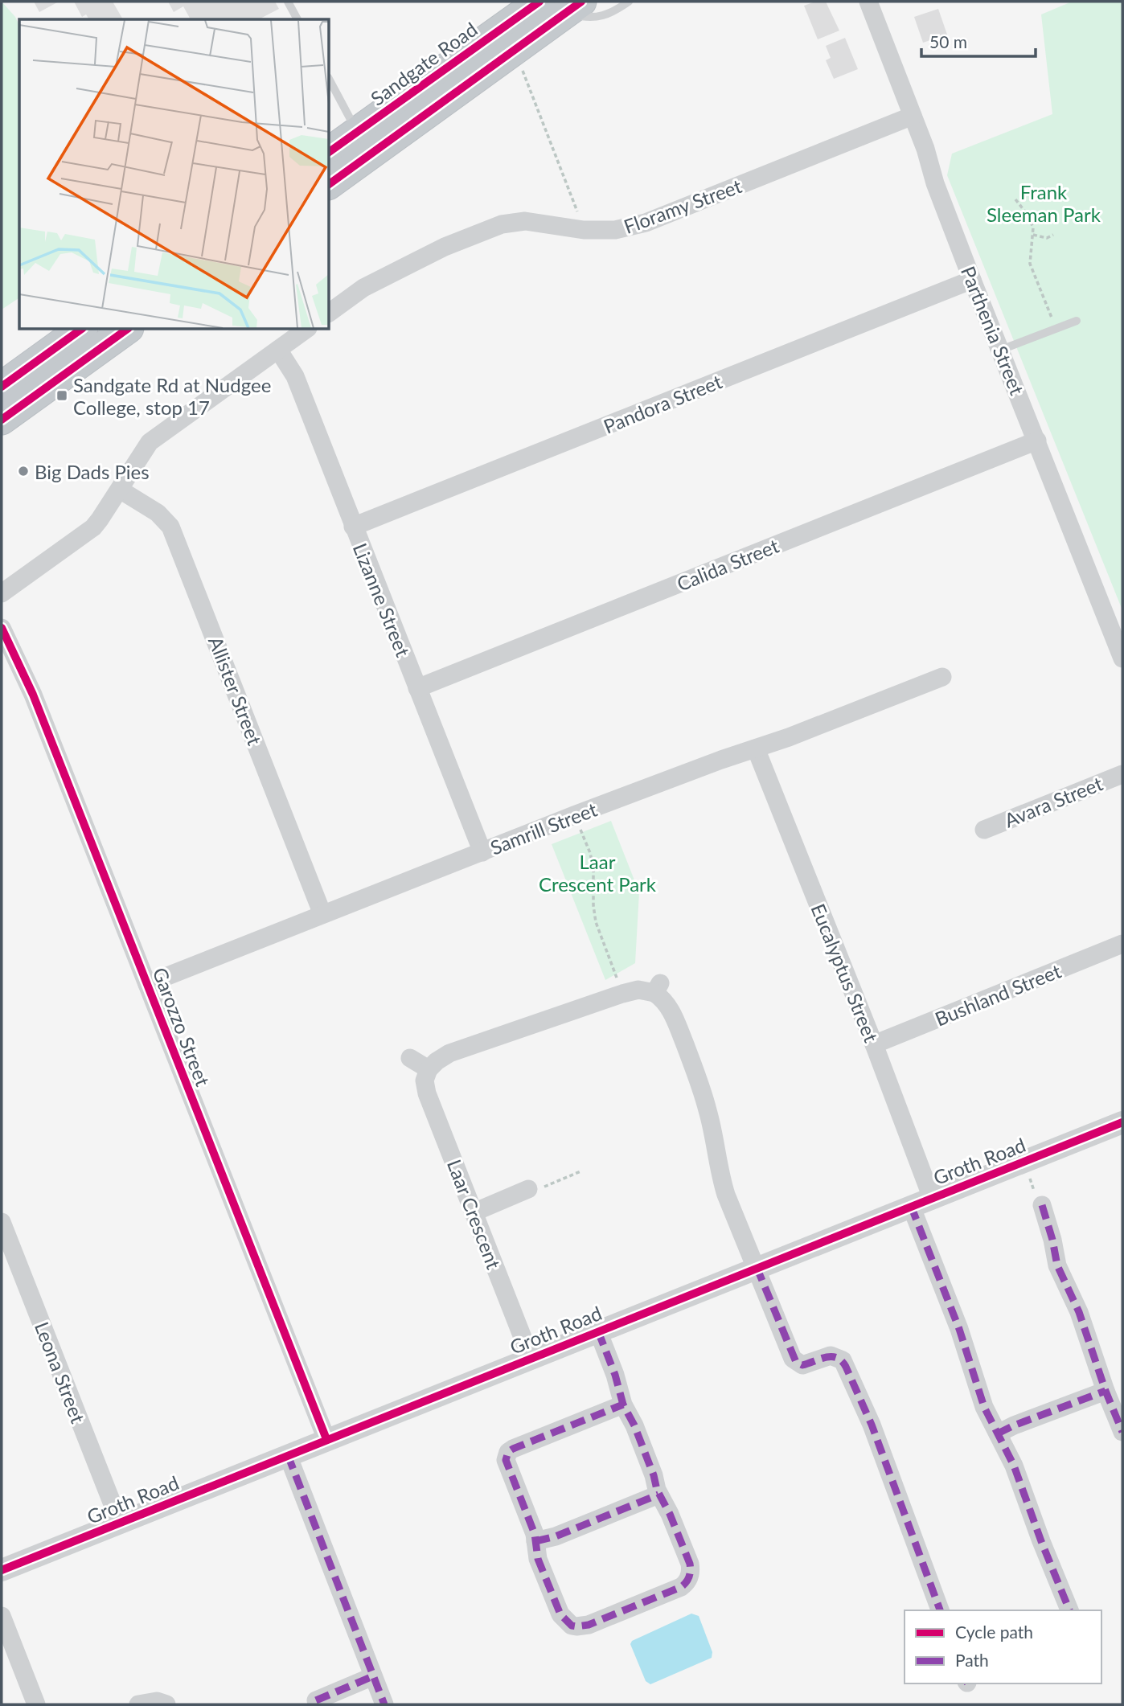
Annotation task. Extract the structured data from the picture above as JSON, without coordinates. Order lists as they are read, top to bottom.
{
  "streets": {
    "highway": ["Sandgate Road"],
    "street": [
      "Floramy Street",
      "Parthenia Street",
      "Pandora Street",
      "Calida Street",
      "Lizanne Street",
      "Allister Street",
      "Avara Street",
      "Samrill Street",
      "Eucalyptus Street",
      "Bushland Street",
      "Garozzo Street",
      "Groth Road",
      "Laar Crescent",
      "Leona Street"
    ]
  },
  "crossings": [
    ["Floramy Street", "Parthenia Street"],
    ["Parthenia Street", "Pandora Street"],
    ["Parthenia Street", "Calida Street"],
    ["Pandora Street", "Lizanne Street"],
    ["Calida Street", "Lizanne Street"],
    ["Lizanne Street", "Samrill Street"],
    ["Allister Street", "Samrill Street"],
    ["Samrill Street", "Eucalyptus Street"],
    ["Samrill Street", "Garozzo Street"],
    ["Eucalyptus Street", "Bushland Street"],
    ["Eucalyptus Street", "Groth Road"],
    ["Garozzo Street", "Groth Road"],
    ["Groth Road", "Laar Crescent"],
    ["Groth Road", "Leona Street"]
  ],
  "parks": ["Frank Sleeman Park", "Laar Crescent Park"],
  "places": {
    "transit": ["Sandgate Rd at Nudgee College, stop 17"],
    "other": ["Big Dads Pies"]
  },
  "legend": ["Cycle path", "Path"],
  "scale_bar": "50 m"
}
